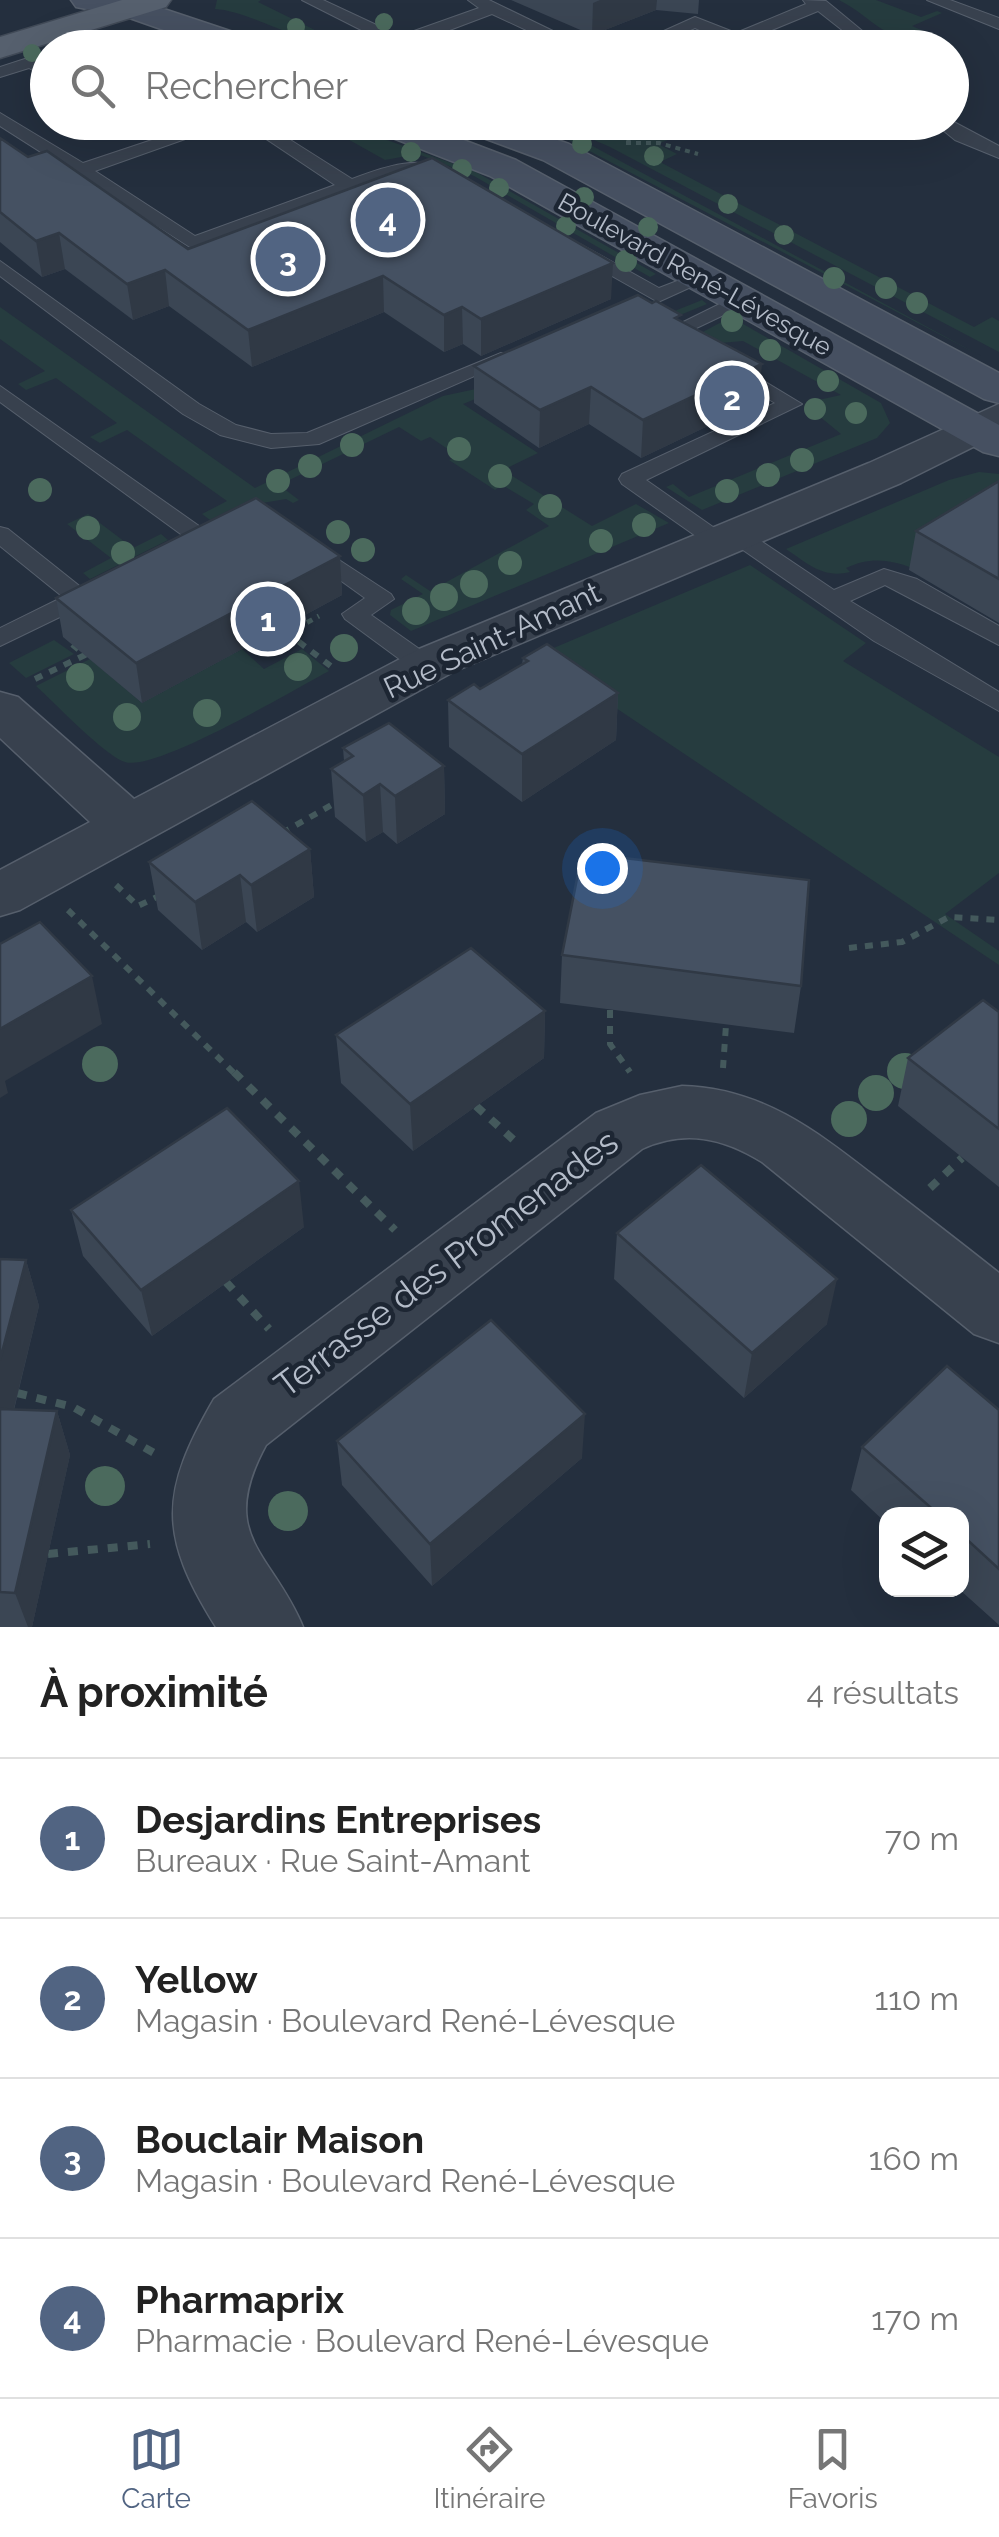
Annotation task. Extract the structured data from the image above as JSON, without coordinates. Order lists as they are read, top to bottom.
{
  "streets": {
    "main road": ["Boulevard René-Lévesque"],
    "street": ["Rue Saint-Amant", "Terrasse des Promenades"]
  },
  "crossings": [
    ["Boulevard René-Lévesque", "Rue Saint-Amant"]
  ],
  "page": {
    "search": "Rechercher",
    "pins": [
      "4",
      "3",
      "2",
      "1"
    ],
    "heading": ["À proximité", "4 résultats"],
    "list": [
      {
        "mark": "1",
        "name": "Desjardins Entreprises",
        "note": "Bureaux · Rue Saint-Amant",
        "value": "70 m"
      },
      {
        "mark": "2",
        "name": "Yellow",
        "note": "Magasin · Boulevard René-Lévesque",
        "value": "110 m"
      },
      {
        "mark": "3",
        "name": "Bouclair Maison",
        "note": "Magasin · Boulevard René-Lévesque",
        "value": "160 m"
      },
      {
        "mark": "4",
        "name": "Pharmaprix",
        "note": "Pharmacie · Boulevard René-Lévesque",
        "value": "170 m"
      }
    ],
    "nav": ["Carte", "Itinéraire", "Favoris"]
  }
}
